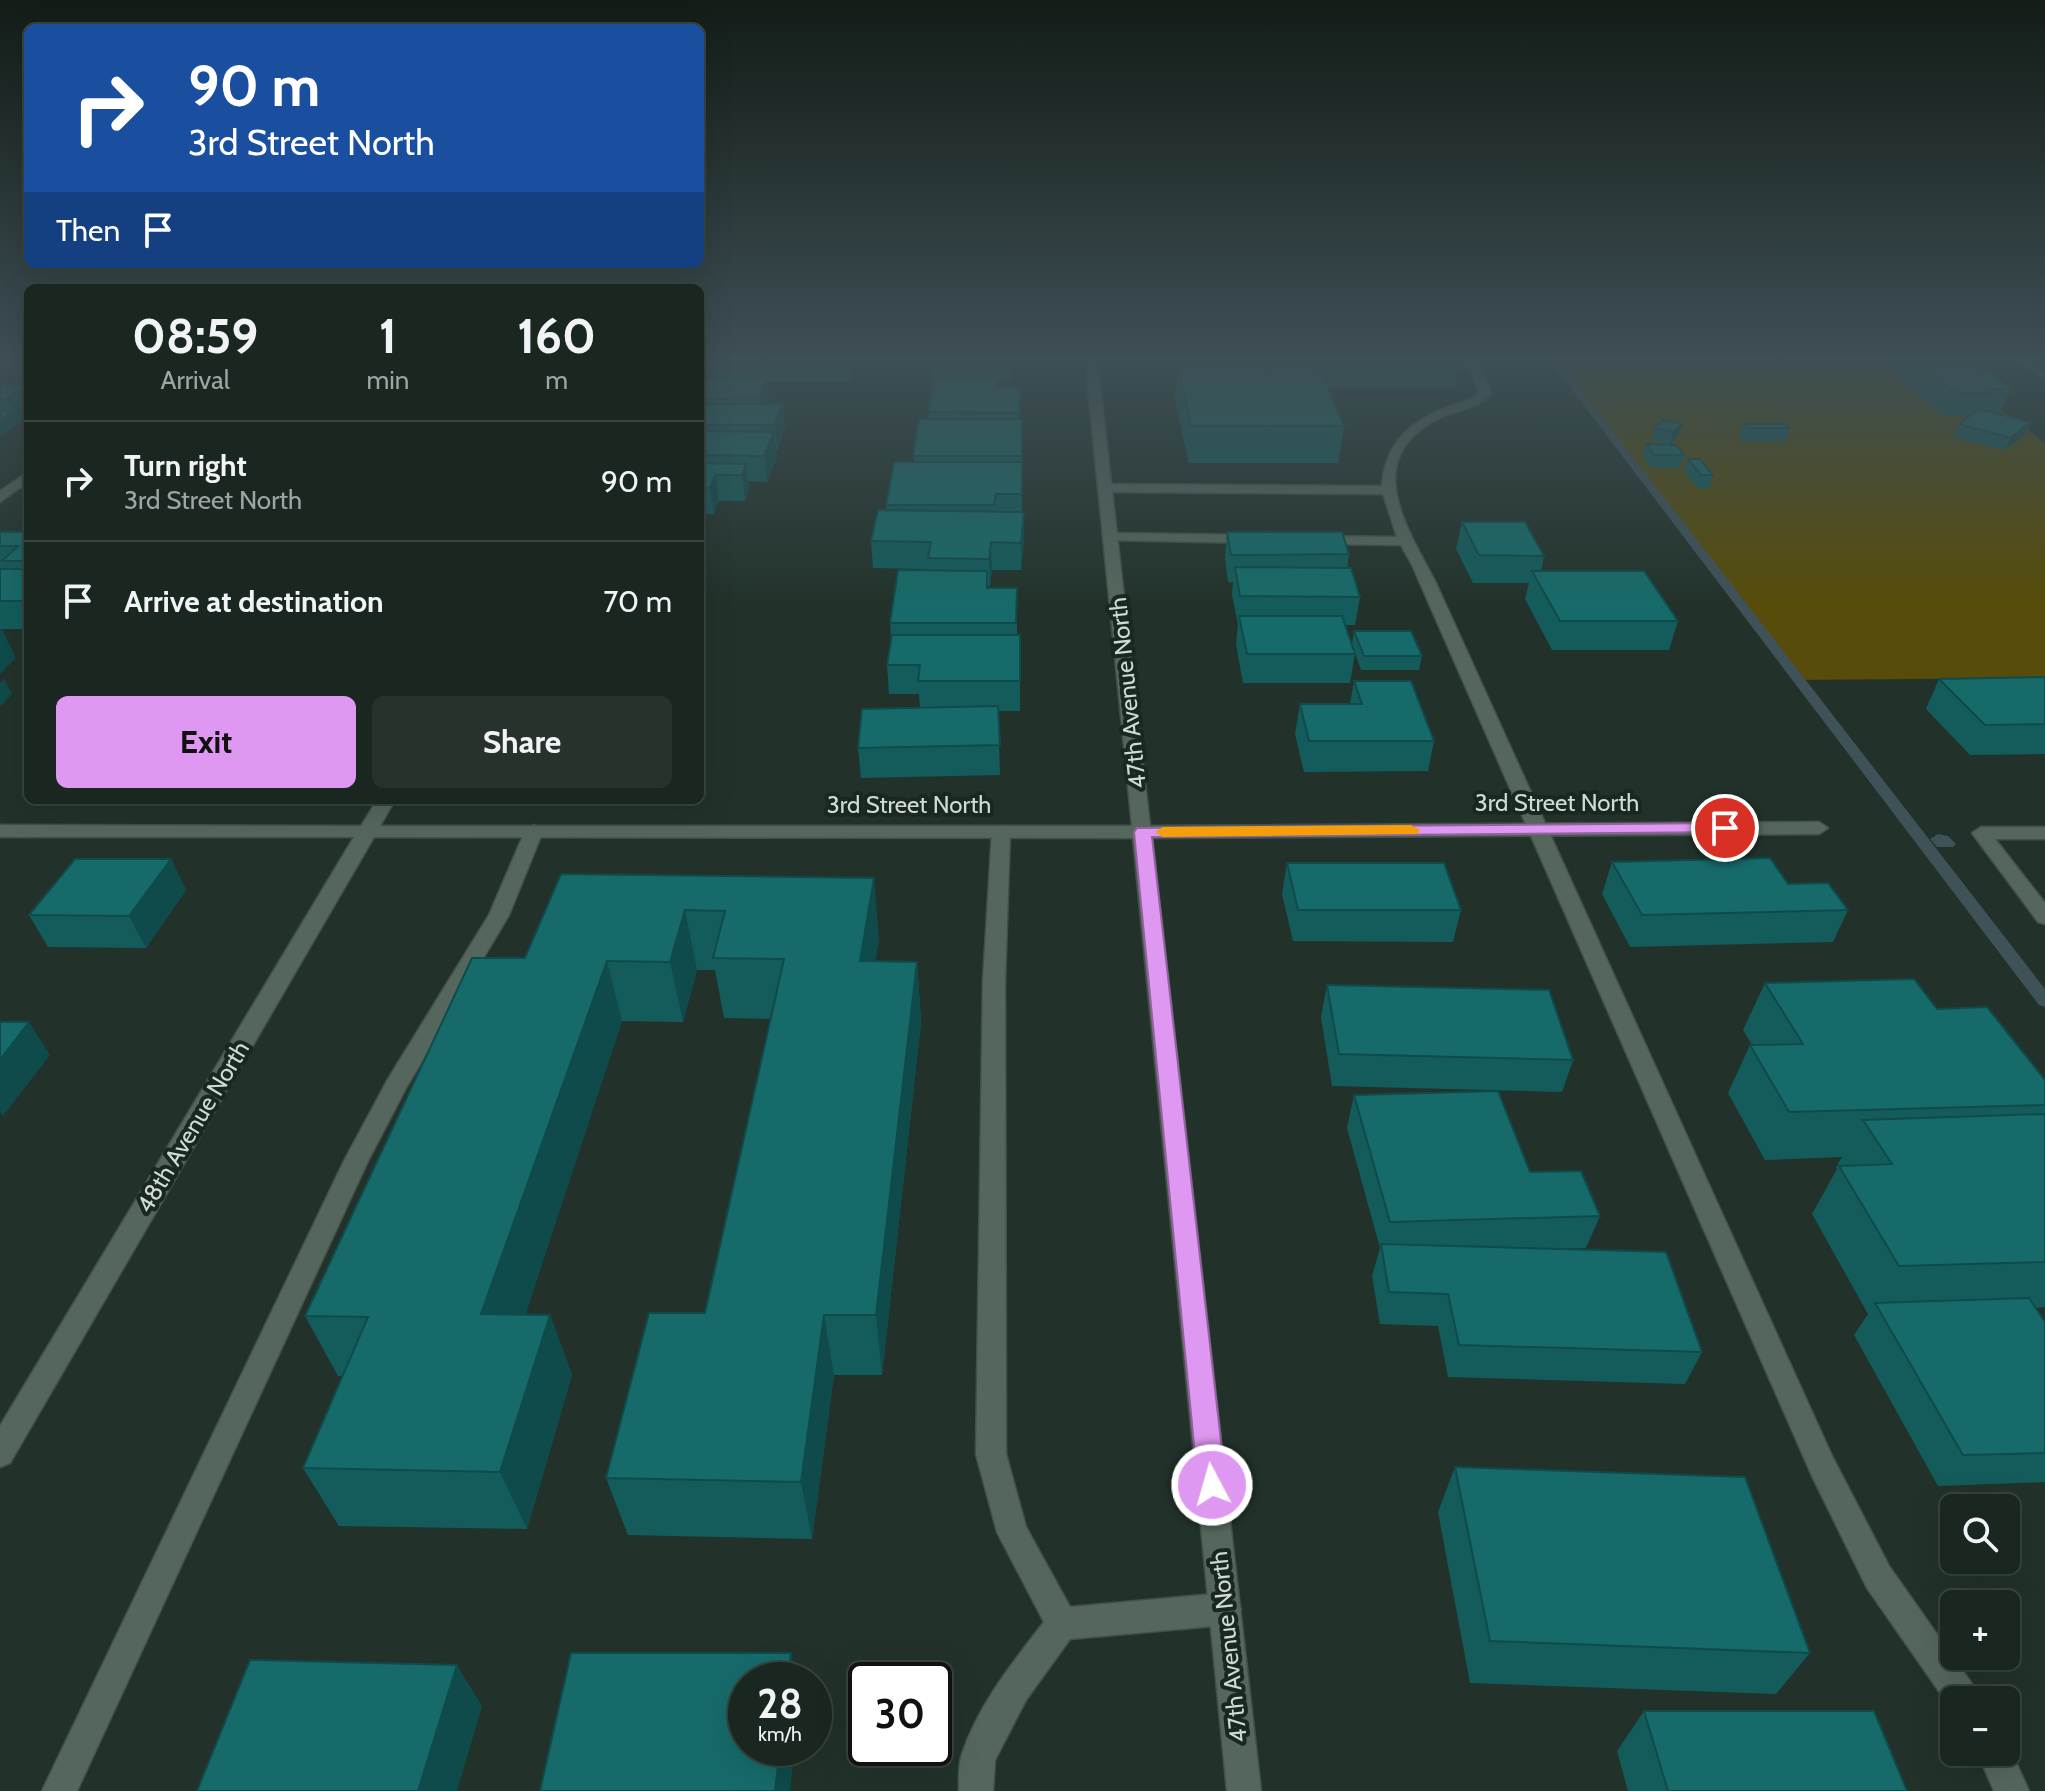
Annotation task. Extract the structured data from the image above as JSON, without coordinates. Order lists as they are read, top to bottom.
{
  "streets": {
    "street": ["47th Avenue North", "3rd Street North", "48th Avenue North"]
  },
  "crossings": [
    ["47th Avenue North", "3rd Street North"],
    ["3rd Street North", "48th Avenue North"]
  ],
  "page": {
    "turn": ["90 m", "3rd Street North"],
    "then": "Then",
    "eta": [
      "08:59",
      "Arrival",
      "1",
      "min",
      "160",
      "m"
    ],
    "list": [
      {
        "name": "Turn right",
        "note": "3rd Street North",
        "value": "90 m"
      },
      {
        "name": "Arrive at destination",
        "value": "70 m"
      }
    ],
    "buttons": ["Exit", "Share"],
    "map_buttons": ["+", "−"],
    "speed": "28 km/h",
    "limit": "30"
  }
}
